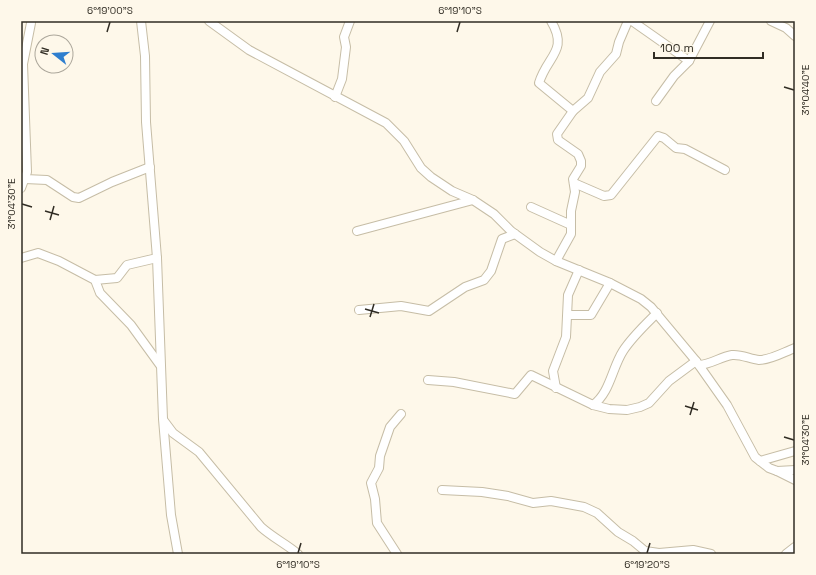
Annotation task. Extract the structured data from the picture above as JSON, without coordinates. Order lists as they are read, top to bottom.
{
  "scale_bar": "100 m",
  "north": "left",
  "coordinates": [
    "6°19'00\"S",
    "6°19'10\"S",
    "31°04'40\"E",
    "31°04'30\"E",
    "6°19'20\"S"
  ]
}
